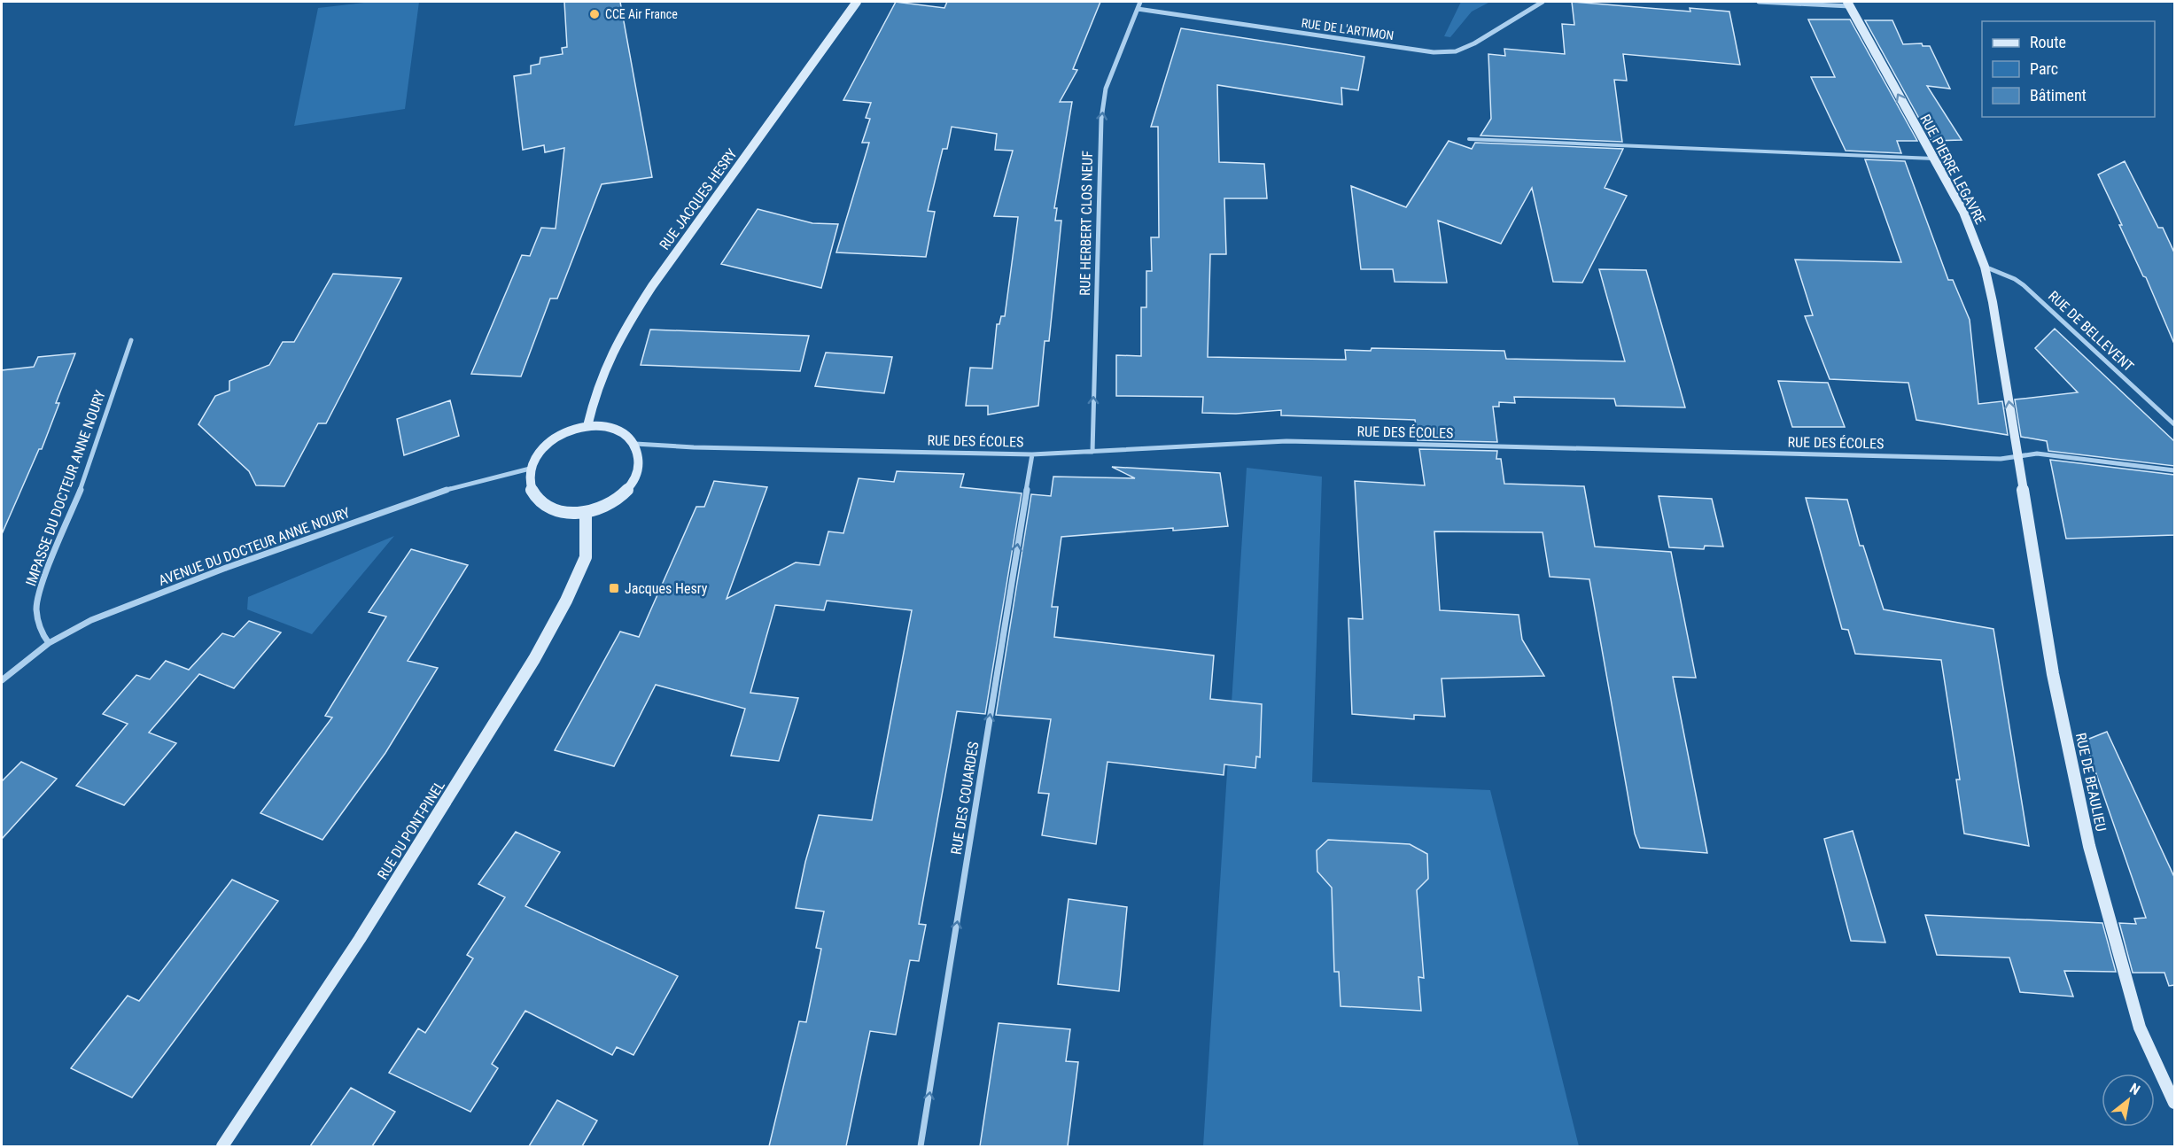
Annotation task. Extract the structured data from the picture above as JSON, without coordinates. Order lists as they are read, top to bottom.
{
  "streets": {
    "main road": [
      "RUE PIERRE LEGAVRE",
      "RUE JACQUES HESRY",
      "RUE DE BEAULIEU",
      "RUE DU PONT-PINEL"
    ],
    "street": [
      "RUE DE L'ARTIMON",
      "RUE HERBERT CLOS NEUF",
      "RUE DE BELLEVENT",
      "RUE DES ÉCOLES",
      "IMPASSE DU DOCTEUR ANNE NOURY",
      "AVENUE DU DOCTEUR ANNE NOURY",
      "RUE DES COUARDES"
    ]
  },
  "crossings": [
    ["RUE DE L'ARTIMON", "RUE HERBERT CLOS NEUF"],
    ["RUE PIERRE LEGAVRE", "RUE DE BELLEVENT"],
    ["RUE PIERRE LEGAVRE", "RUE DES ÉCOLES"],
    ["RUE PIERRE LEGAVRE", "RUE DE BEAULIEU"],
    ["RUE JACQUES HESRY", "RUE DES ÉCOLES"],
    ["RUE JACQUES HESRY", "AVENUE DU DOCTEUR ANNE NOURY"],
    ["RUE JACQUES HESRY", "RUE DU PONT-PINEL"],
    ["RUE HERBERT CLOS NEUF", "RUE DES ÉCOLES"],
    ["RUE DES ÉCOLES", "AVENUE DU DOCTEUR ANNE NOURY"],
    ["RUE DES ÉCOLES", "RUE DE BEAULIEU"],
    ["RUE DES ÉCOLES", "RUE DES COUARDES"],
    ["RUE DES ÉCOLES", "RUE DU PONT-PINEL"],
    ["IMPASSE DU DOCTEUR ANNE NOURY", "AVENUE DU DOCTEUR ANNE NOURY"],
    ["AVENUE DU DOCTEUR ANNE NOURY", "RUE DU PONT-PINEL"]
  ],
  "one_way": ["RUE PIERRE LEGAVRE", "RUE HERBERT CLOS NEUF", "RUE DES COUARDES"],
  "places": {
    "other": ["CCE Air France"],
    "transit": ["Jacques Hesry"]
  },
  "legend": ["Route", "Parc", "Bâtiment"],
  "north": "top right"
}
